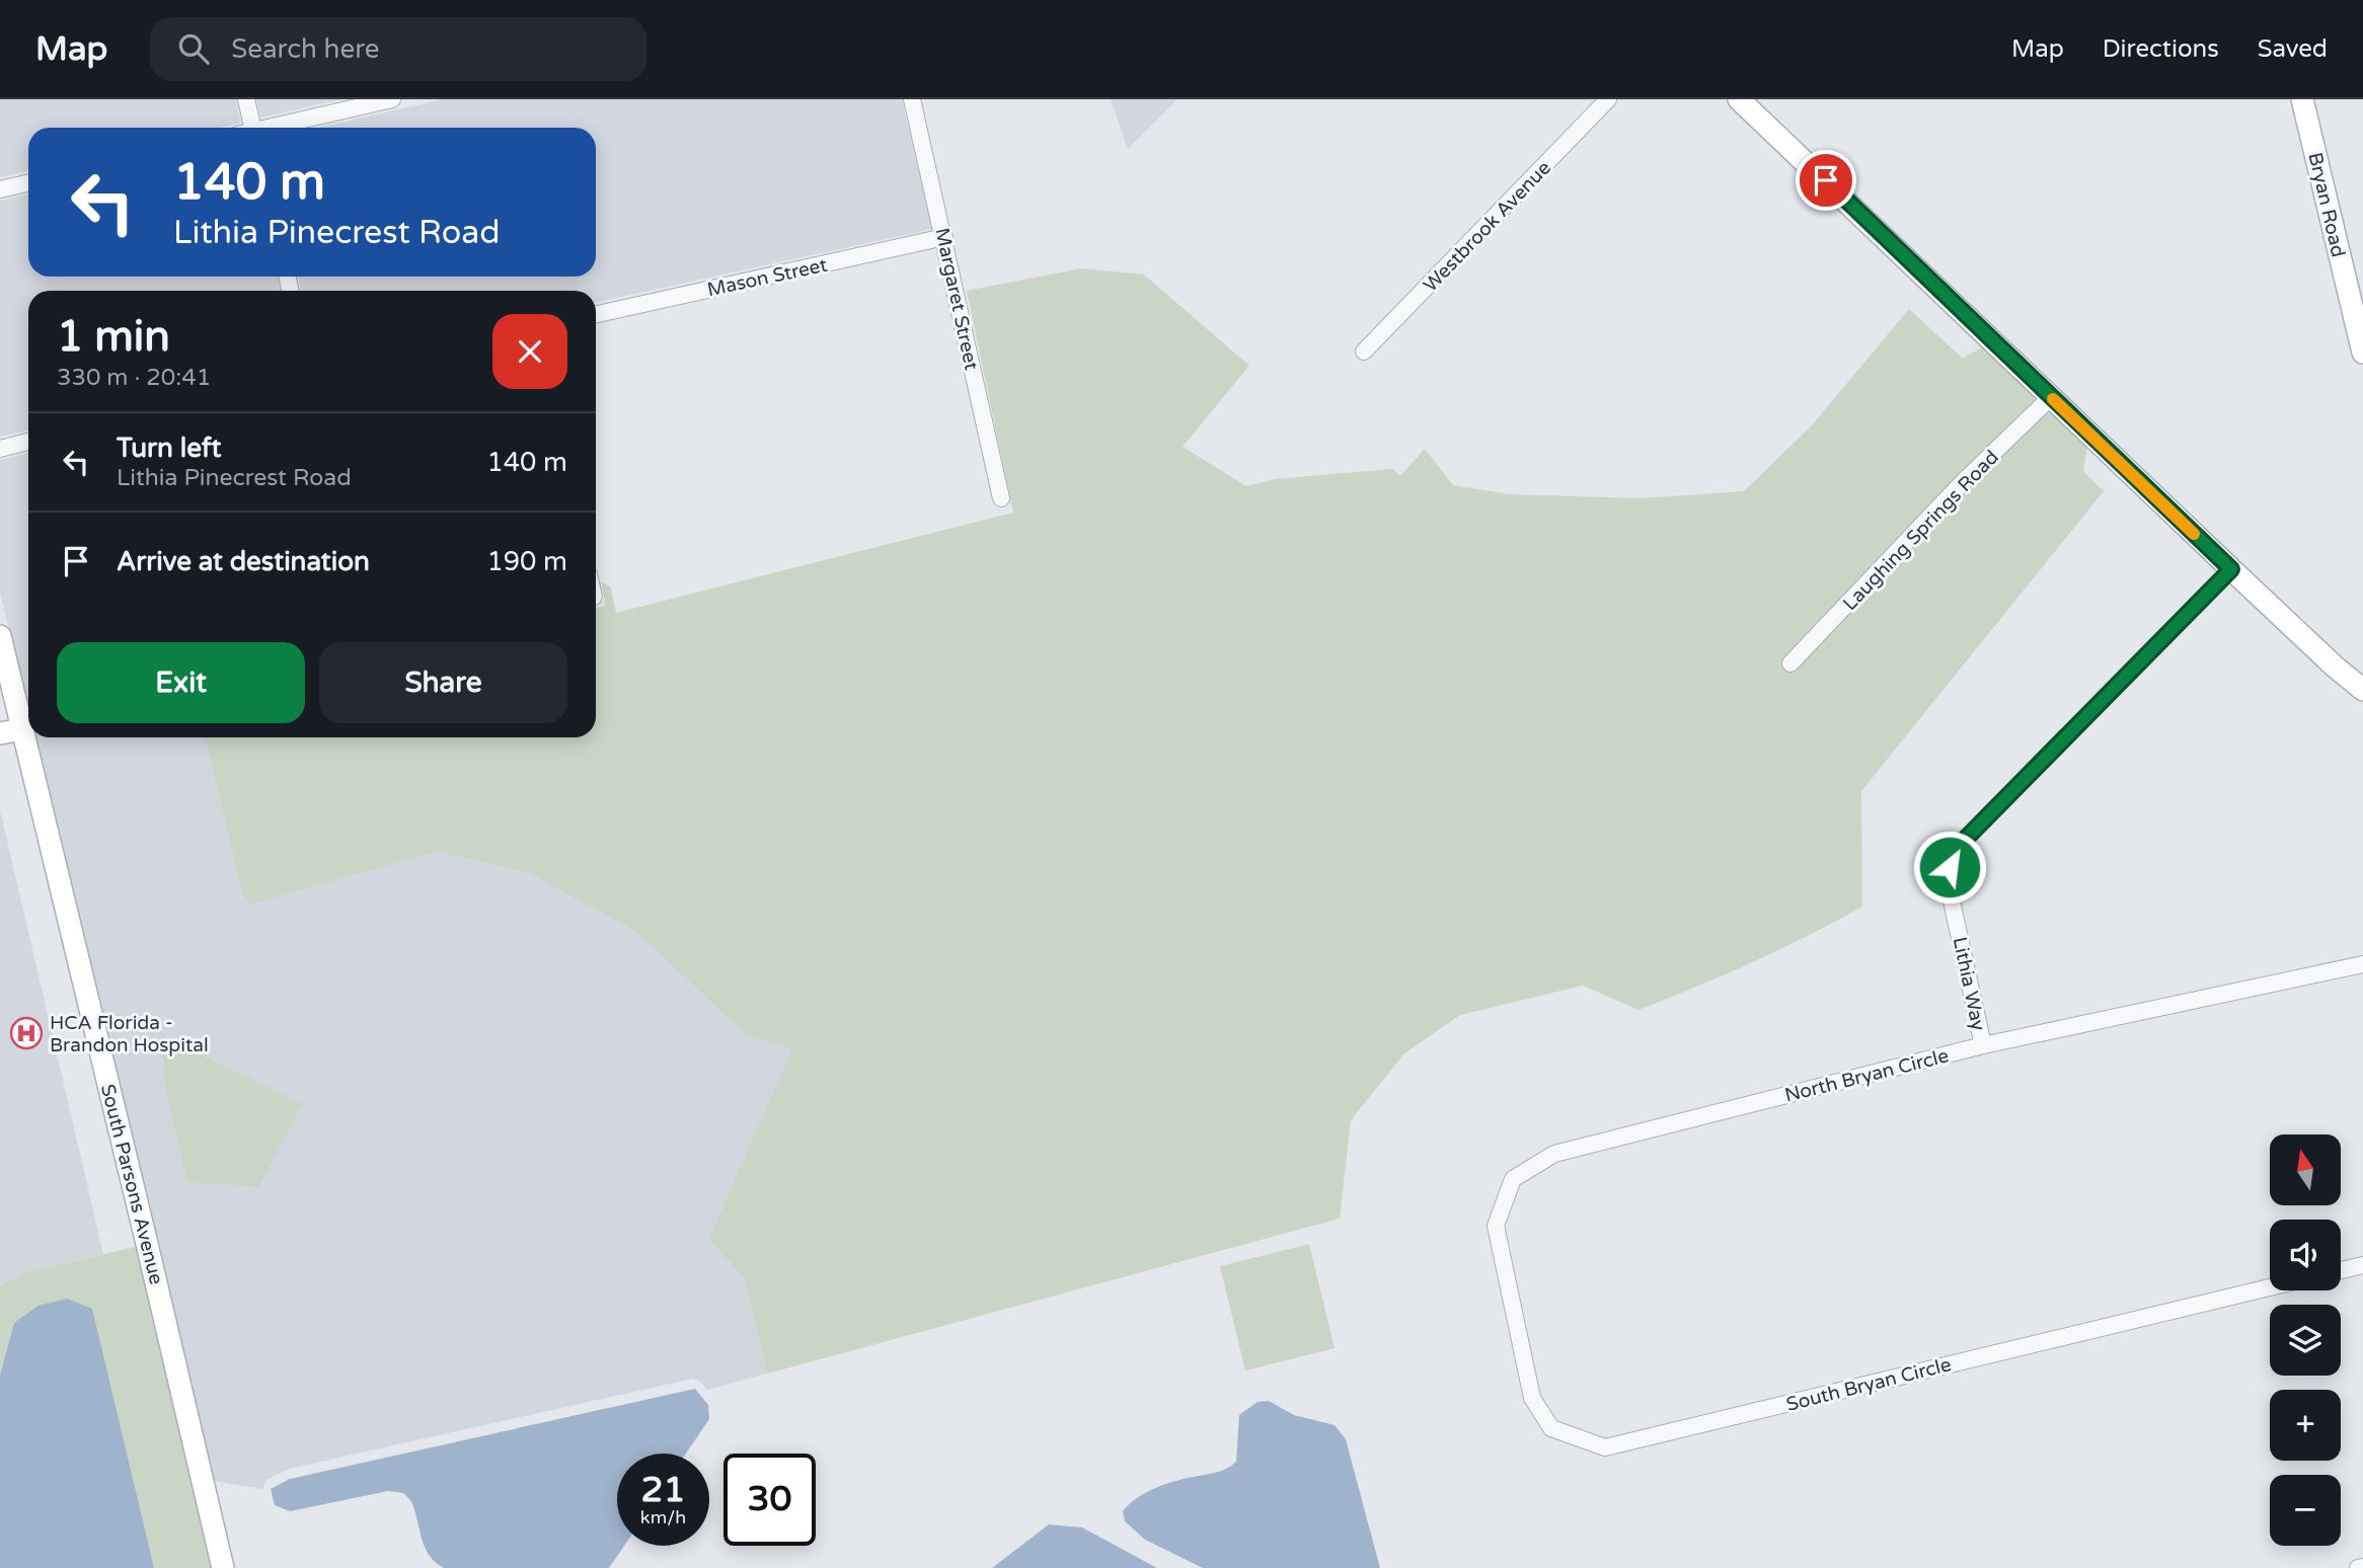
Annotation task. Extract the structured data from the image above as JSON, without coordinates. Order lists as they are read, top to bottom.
{
  "streets": {
    "street": [
      "Bryan Road",
      "Westbrook Avenue",
      "Mason Street",
      "Margaret Street",
      "Laughing Springs Road",
      "Lithia Way",
      "North Bryan Circle",
      "South Parsons Avenue",
      "South Bryan Circle"
    ]
  },
  "crossings": [
    ["Mason Street", "Margaret Street"],
    ["Lithia Way", "North Bryan Circle"],
    ["North Bryan Circle", "South Bryan Circle"]
  ],
  "places": {
    "hospital": ["HCA Florida - Brandon Hospital"]
  },
  "north": "top",
  "page": {
    "header": "Map",
    "search": "Search here",
    "nav": ["Map", "Directions", "Saved"],
    "turn": ["140 m", "Lithia Pinecrest Road"],
    "heading": ["1 min", "330 m · 20:41"],
    "list": [
      {
        "name": "Turn left",
        "note": "Lithia Pinecrest Road",
        "value": "140 m"
      },
      {
        "name": "Arrive at destination",
        "value": "190 m"
      }
    ],
    "buttons": ["Exit", "Share"],
    "map_buttons": ["+", "−"],
    "speed": "21 km/h",
    "limit": "30"
  }
}
